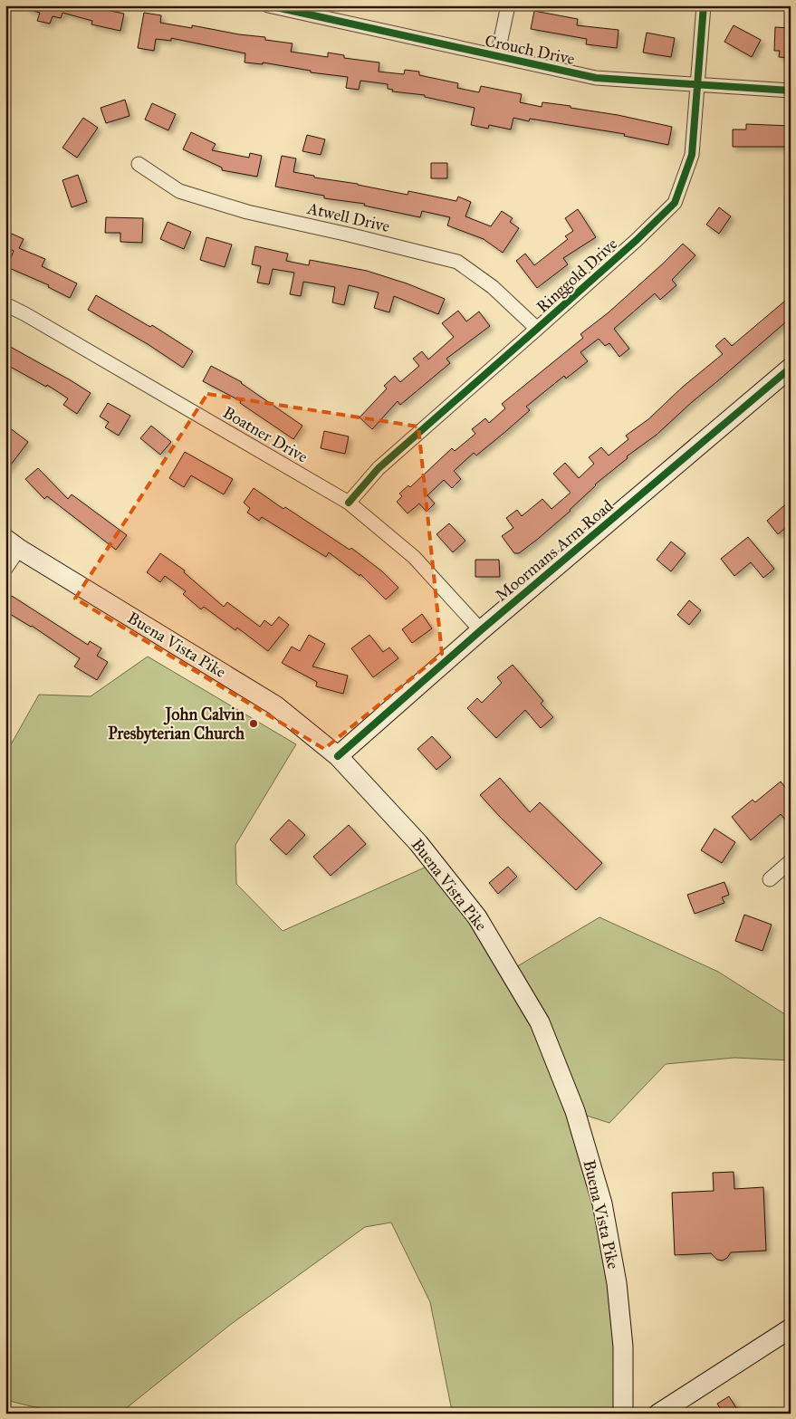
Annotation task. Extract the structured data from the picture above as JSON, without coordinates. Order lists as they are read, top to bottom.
{
  "streets": {
    "main road": ["Moormans Arm Road", "Buena Vista Pike"],
    "street": [
      "Crouch Drive",
      "Atwell Drive",
      "Ringgold Drive",
      "Boatner Drive"
    ]
  },
  "crossings": [
    ["Crouch Drive", "Ringgold Drive"],
    ["Atwell Drive", "Ringgold Drive"],
    ["Ringgold Drive", "Boatner Drive"],
    ["Boatner Drive", "Moormans Arm Road"],
    ["Moormans Arm Road", "Buena Vista Pike"]
  ],
  "places": ["John Calvin Presbyterian Church"]
}
